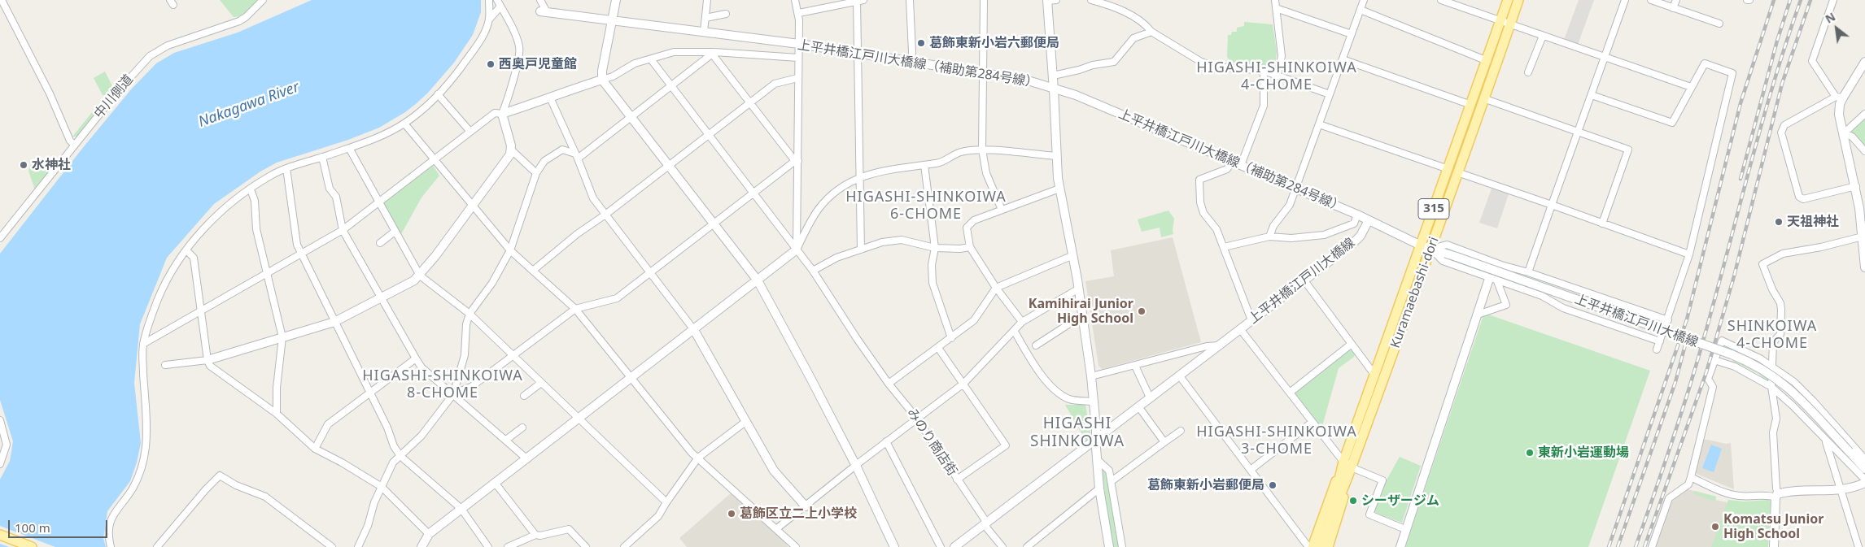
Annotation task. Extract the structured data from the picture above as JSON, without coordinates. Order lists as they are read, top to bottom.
{
  "streets": {
    "main road": ["315", "Kuramaebashi-dori"],
    "street": [
      "上平井橋江戸川大橋線（補助第284号線）",
      "中川側道",
      "上平井橋江戸川大橋線",
      "みのり商店街"
    ]
  },
  "crossings": [
    ["上平井橋江戸川大橋線（補助第284号線）", "上平井橋江戸川大橋線"],
    ["上平井橋江戸川大橋線", "Kuramaebashi-dori"],
    ["上平井橋江戸川大橋線", "みのり商店街"]
  ],
  "districts": [
    "HIGASHI-SHINKOIWA 4-CHOME",
    "HIGASHI-SHINKOIWA 6-CHOME",
    "SHINKOIWA 4-CHOME",
    "HIGASHI-SHINKOIWA 8-CHOME",
    "HIGASHI SHINKOIWA",
    "HIGASHI-SHINKOIWA 3-CHOME"
  ],
  "water": ["Nakagawa River"],
  "places": [
    "葛飾東新小岩六郵便局",
    "西奥戸児童館",
    "水神社",
    "天祖神社",
    "Kamihirai Junior High School",
    "東新小岩運動場",
    "葛飾東新小岩郵便局",
    "シーザージム",
    "葛飾区立二上小学校",
    "Komatsu Junior High School"
  ],
  "scale_bar": "100 m",
  "north": "top left"
}
